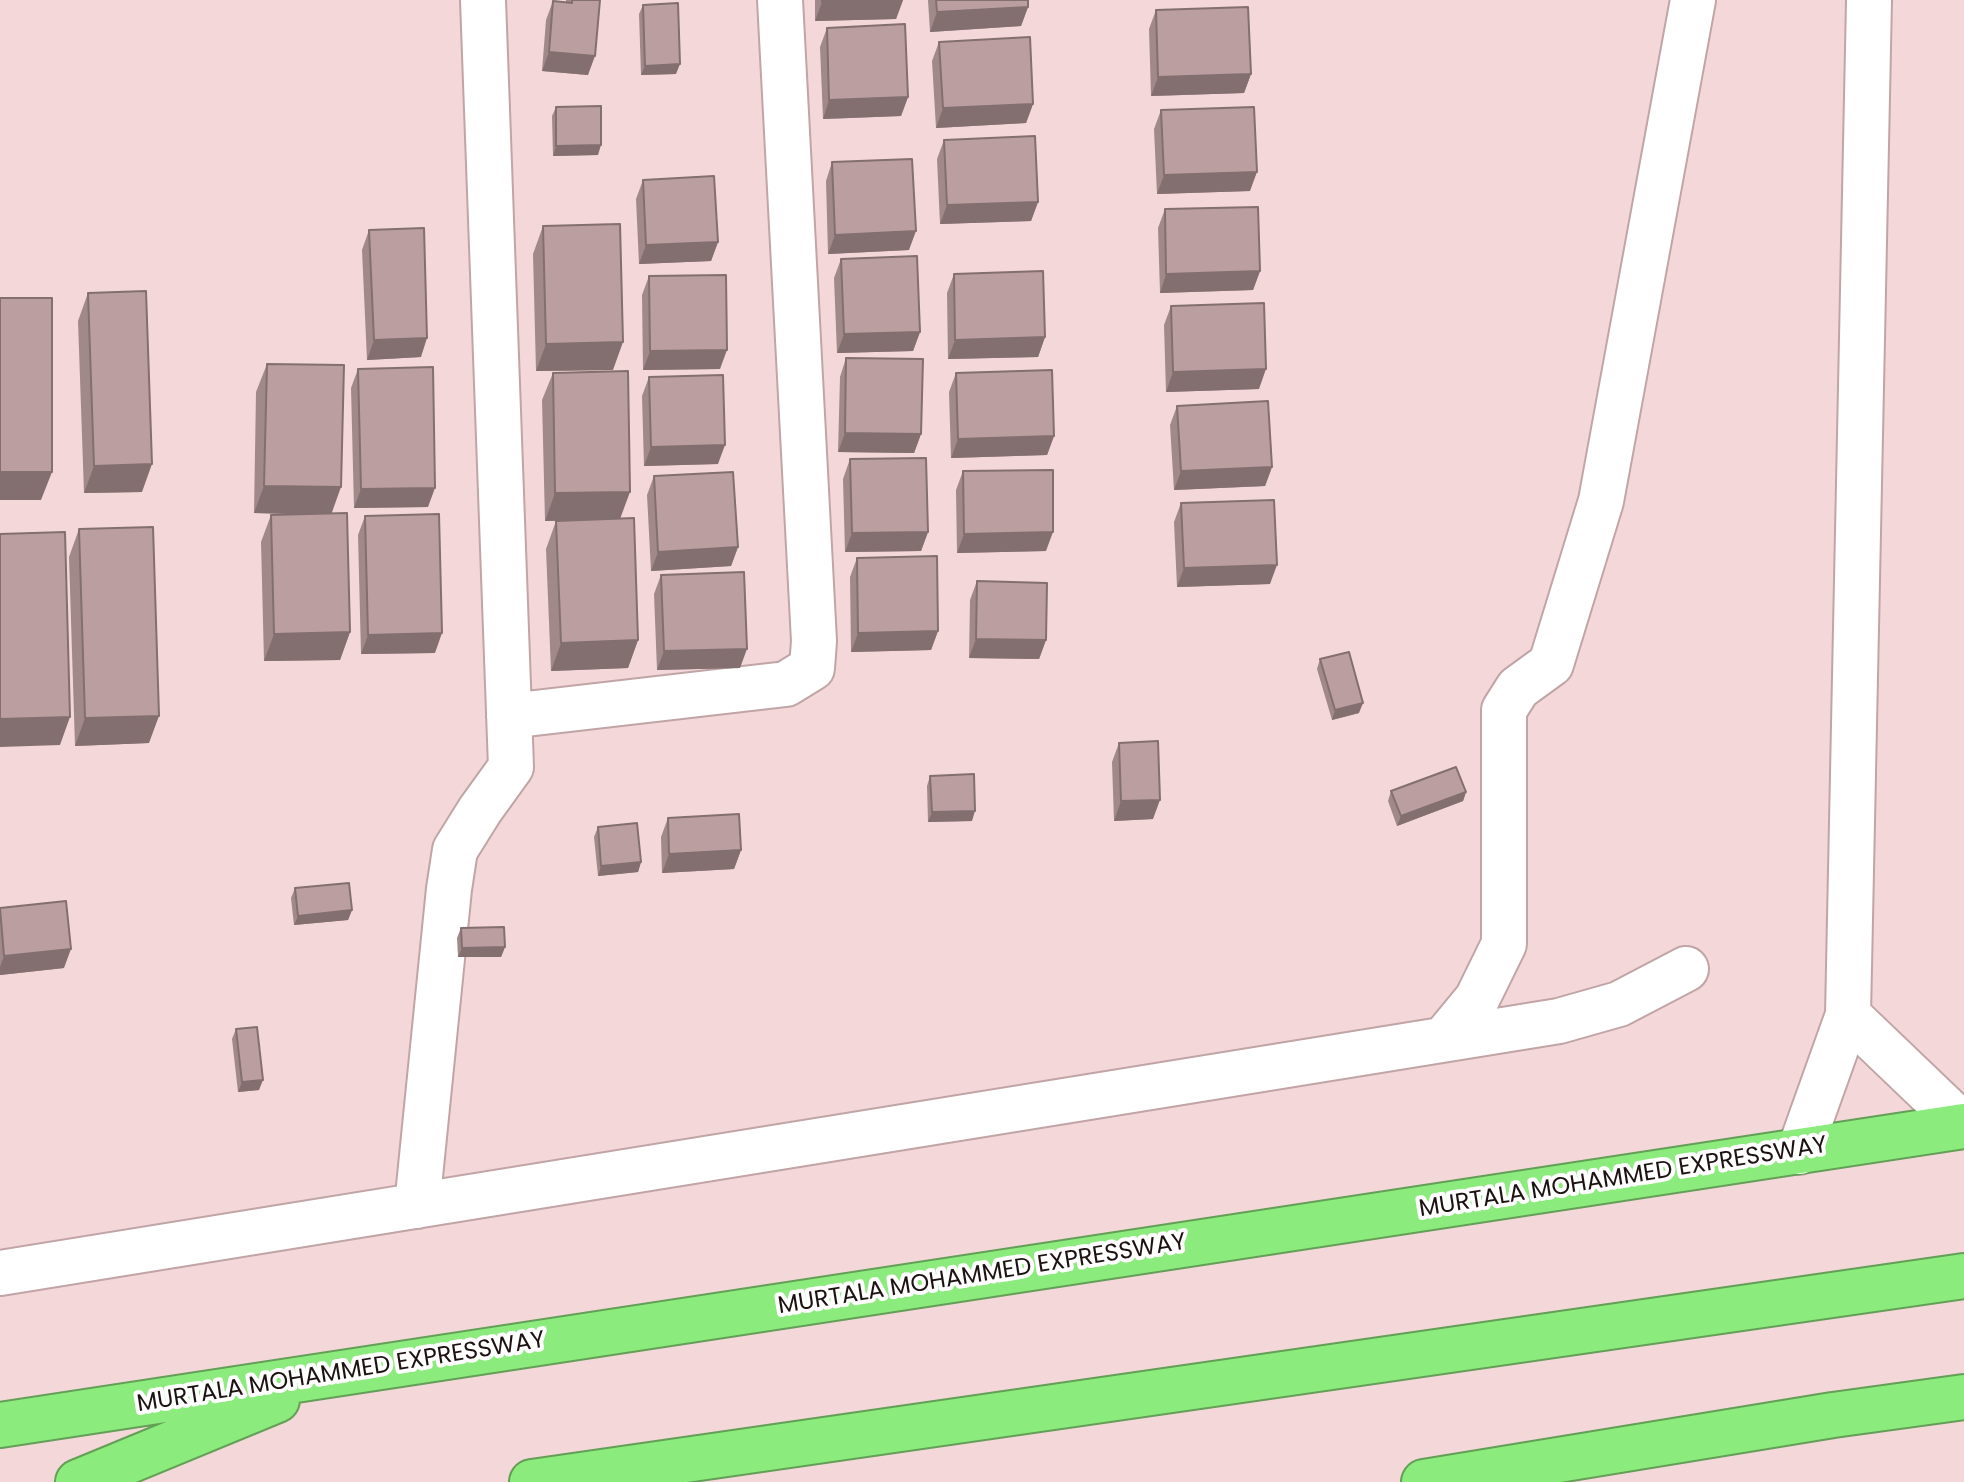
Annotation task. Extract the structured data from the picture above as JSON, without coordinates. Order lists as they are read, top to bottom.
{
  "streets": {
    "highway": ["MURTALA MOHAMMED EXPRESSWAY"]
  }
}
